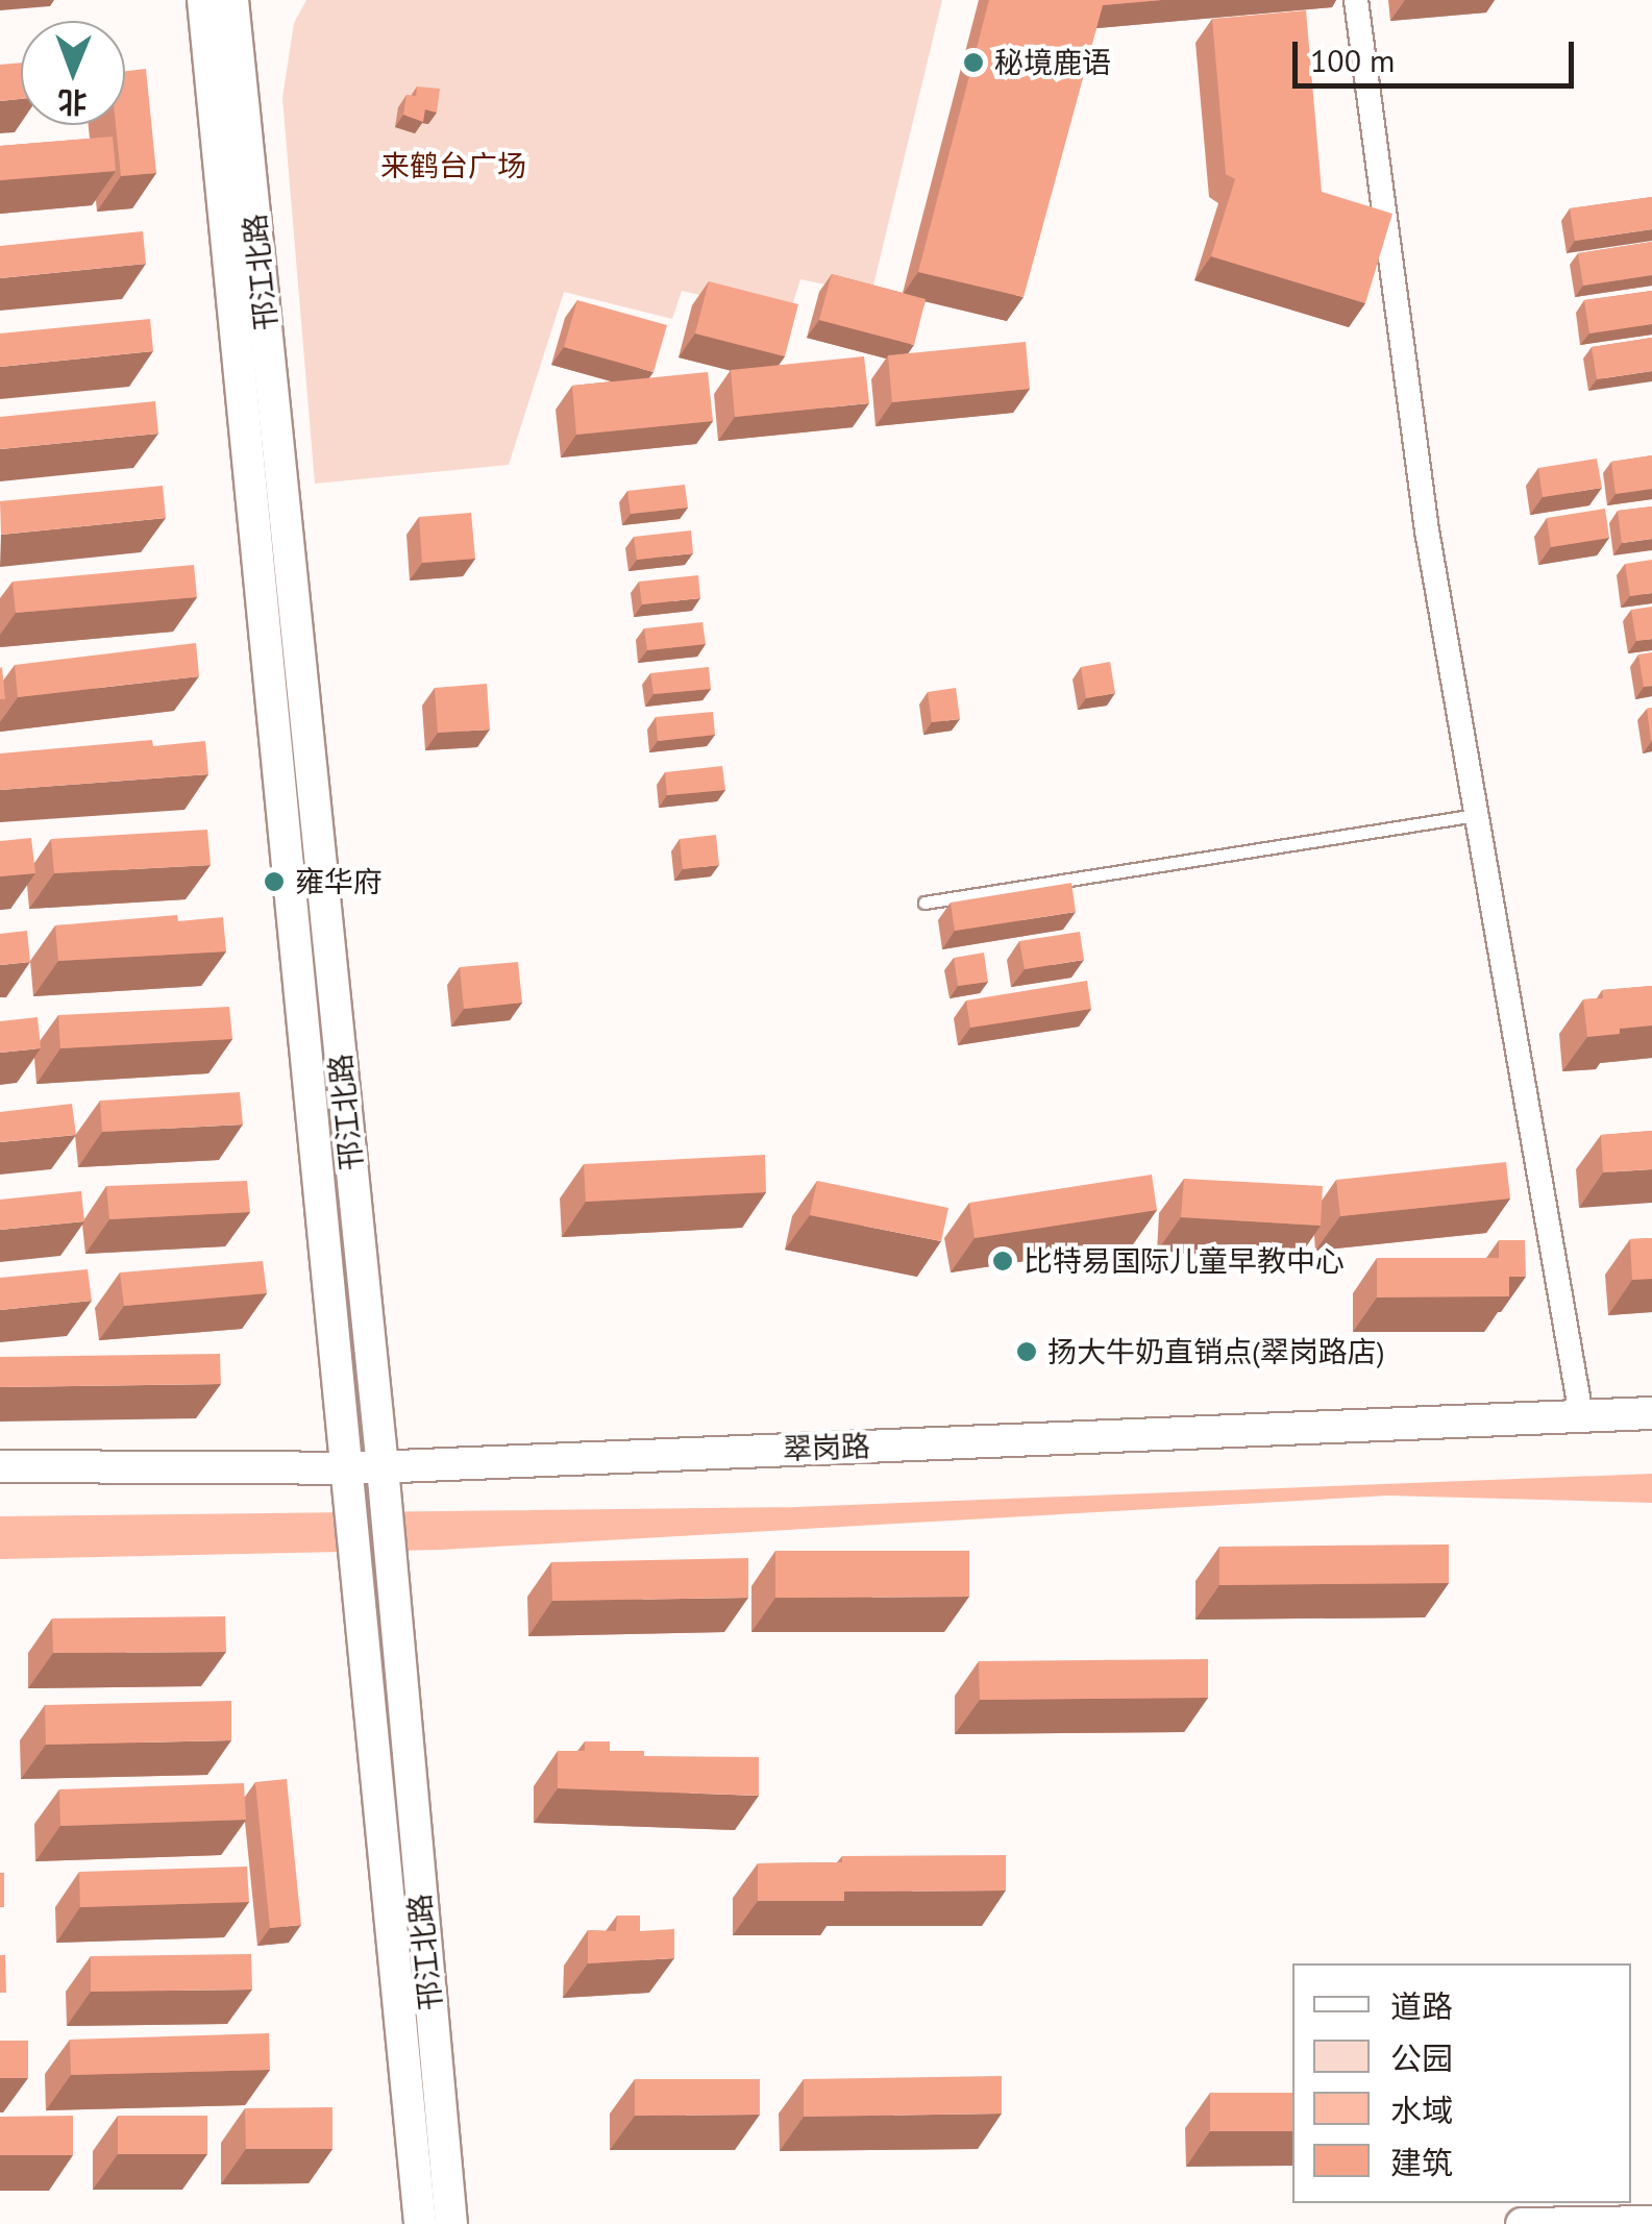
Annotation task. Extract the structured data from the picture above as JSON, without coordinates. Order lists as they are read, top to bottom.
{
  "streets": {
    "main road": ["邗江北路", "翠岗路"]
  },
  "crossings": [
    ["邗江北路", "翠岗路"]
  ],
  "parks": ["来鹤台广场"],
  "places": [
    "秘境鹿语",
    "雍华府",
    "比特易国际儿童早教中心",
    "扬大牛奶直销点(翠岗路店)"
  ],
  "legend": [
    "道路",
    "公园",
    "水域",
    "建筑"
  ],
  "scale_bar": "100 m",
  "north": "bottom"
}
